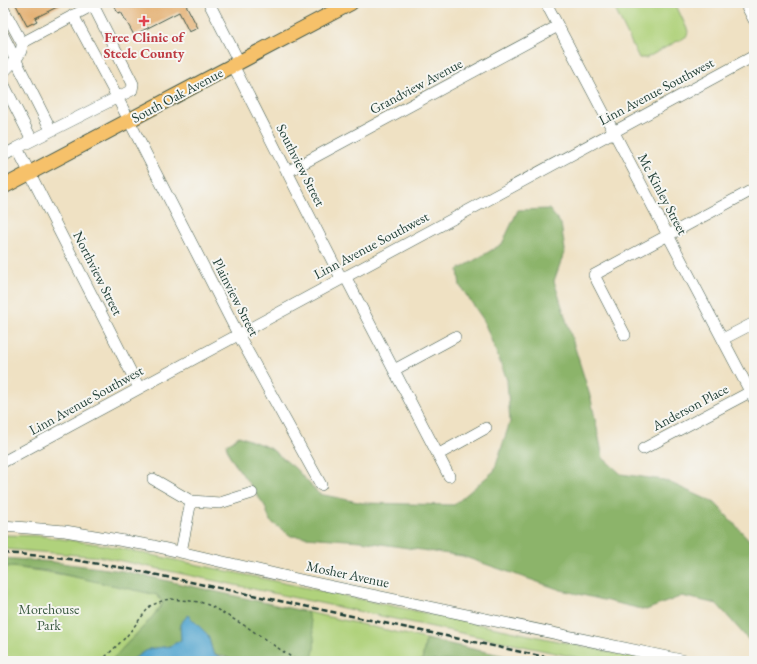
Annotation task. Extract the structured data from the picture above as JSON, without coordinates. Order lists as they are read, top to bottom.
{
  "streets": {
    "main road": ["South Oak Avenue"],
    "street": [
      "Grandview Avenue",
      "Linn Avenue Southwest",
      "Southview Street",
      "Mc Kinley Street",
      "Northview Street",
      "Plainview Street",
      "Anderson Place",
      "Mosher Avenue"
    ]
  },
  "crossings": [
    ["Grandview Avenue", "Southview Street"],
    ["Grandview Avenue", "Mc Kinley Street"],
    ["Linn Avenue Southwest", "Southview Street"],
    ["Linn Avenue Southwest", "Mc Kinley Street"],
    ["Linn Avenue Southwest", "Northview Street"],
    ["Linn Avenue Southwest", "Plainview Street"],
    ["South Oak Avenue", "Southview Street"],
    ["South Oak Avenue", "Northview Street"],
    ["South Oak Avenue", "Plainview Street"],
    ["Mc Kinley Street", "Anderson Place"]
  ],
  "parks": ["Morehouse Park"],
  "places": {
    "health": ["Free Clinic of Steele County"]
  }
}
